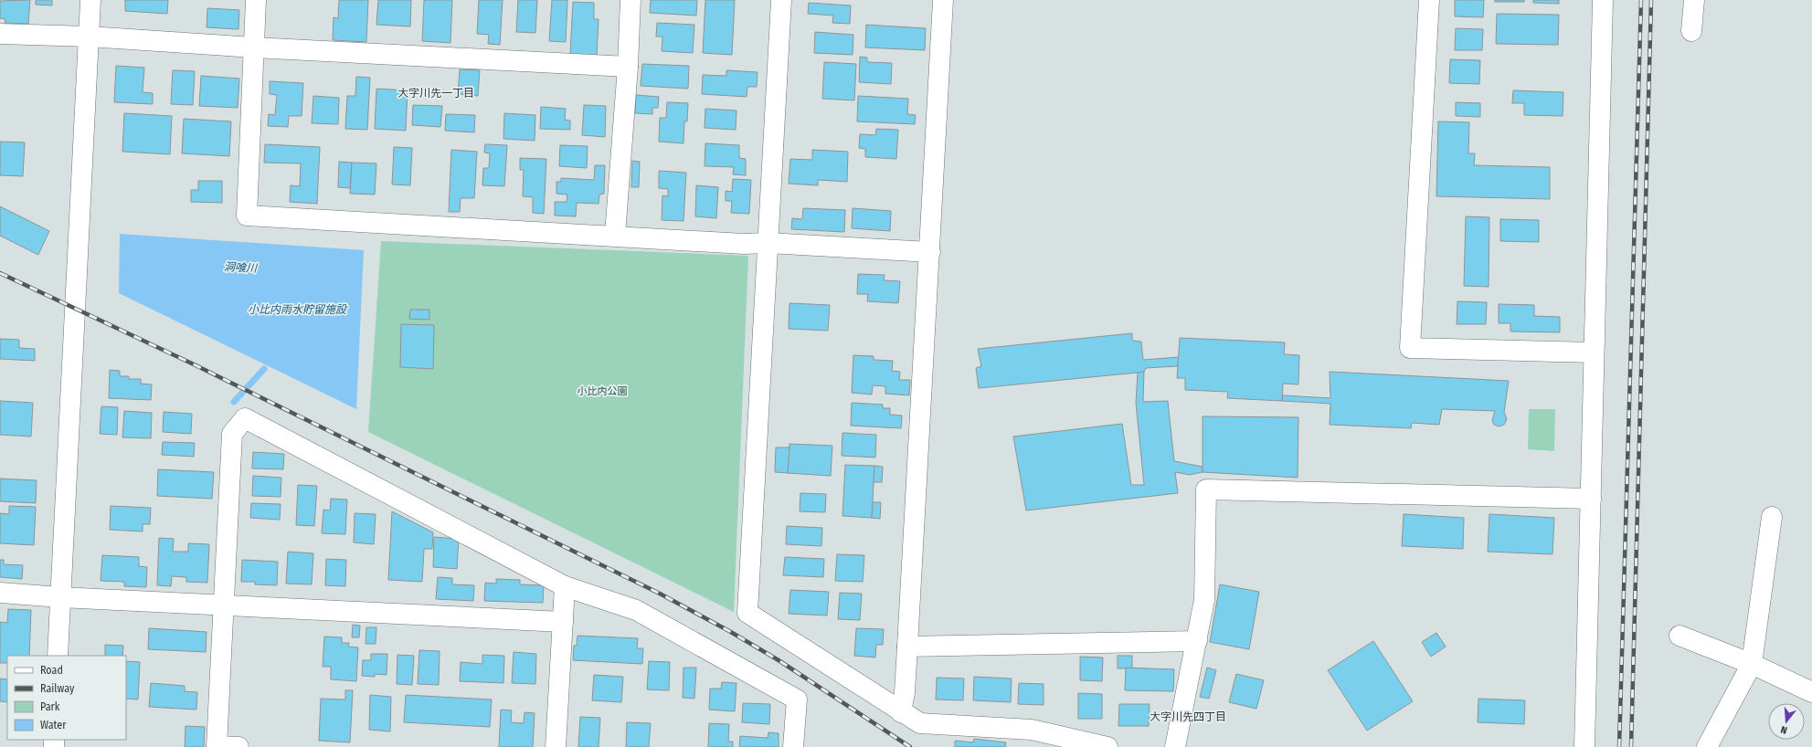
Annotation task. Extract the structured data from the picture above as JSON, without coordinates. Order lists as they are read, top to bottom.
{
  "districts": ["大字川先一丁目", "大字川先四丁目"],
  "water": ["洞喰川", "小比内雨水貯留施設"],
  "parks": ["小比内公園"],
  "legend": [
    "Road",
    "Railway",
    "Park",
    "Water"
  ],
  "north": "bottom"
}
